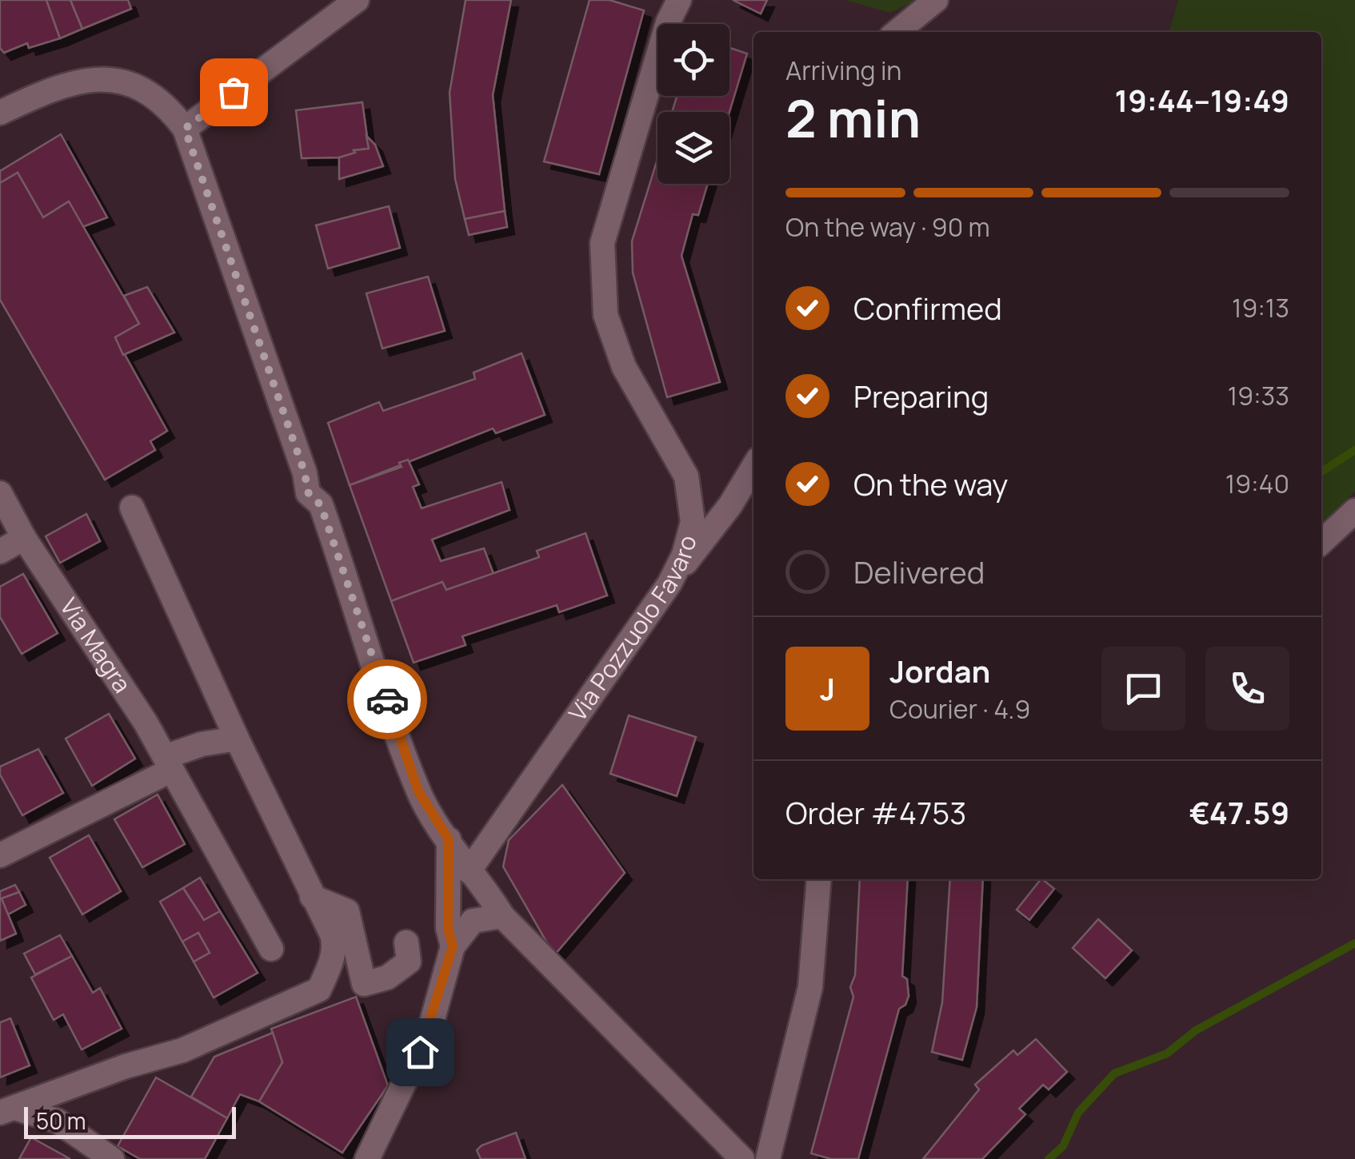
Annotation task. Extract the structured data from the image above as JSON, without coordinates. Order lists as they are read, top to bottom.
{
  "streets": {
    "street": ["Via Pozzuolo Favaro", "Via Magra"]
  },
  "scale_bar": "50 m",
  "page": {
    "heading": ["2 min", "Arriving in", "19:44–19:49"],
    "panel": [
      "Jordan",
      "Courier · 4.9",
      "Order #4753",
      "€47.59"
    ],
    "bar": "On the way · 90 m",
    "list": [
      ["Confirmed", "19:13"],
      ["Preparing", "19:33"],
      ["On the way", "19:40"],
      "Delivered"
    ],
    "round": "J",
    "scale": "50 m"
  }
}
